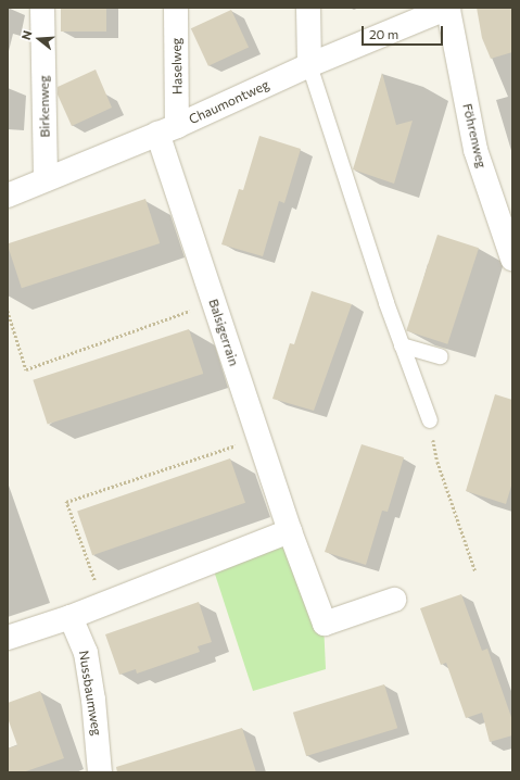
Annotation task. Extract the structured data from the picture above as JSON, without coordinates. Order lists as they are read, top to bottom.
{
  "streets": {
    "street": [
      "Haselweg",
      "Chaumontweg",
      "Birkenweg",
      "Föhrenweg",
      "Balsigerrain",
      "Nussbaumweg"
    ]
  },
  "crossings": [
    ["Haselweg", "Chaumontweg"],
    ["Haselweg", "Balsigerrain"],
    ["Chaumontweg", "Birkenweg"],
    ["Chaumontweg", "Föhrenweg"],
    ["Chaumontweg", "Balsigerrain"]
  ],
  "scale_bar": "20 m",
  "north": "left"
}
